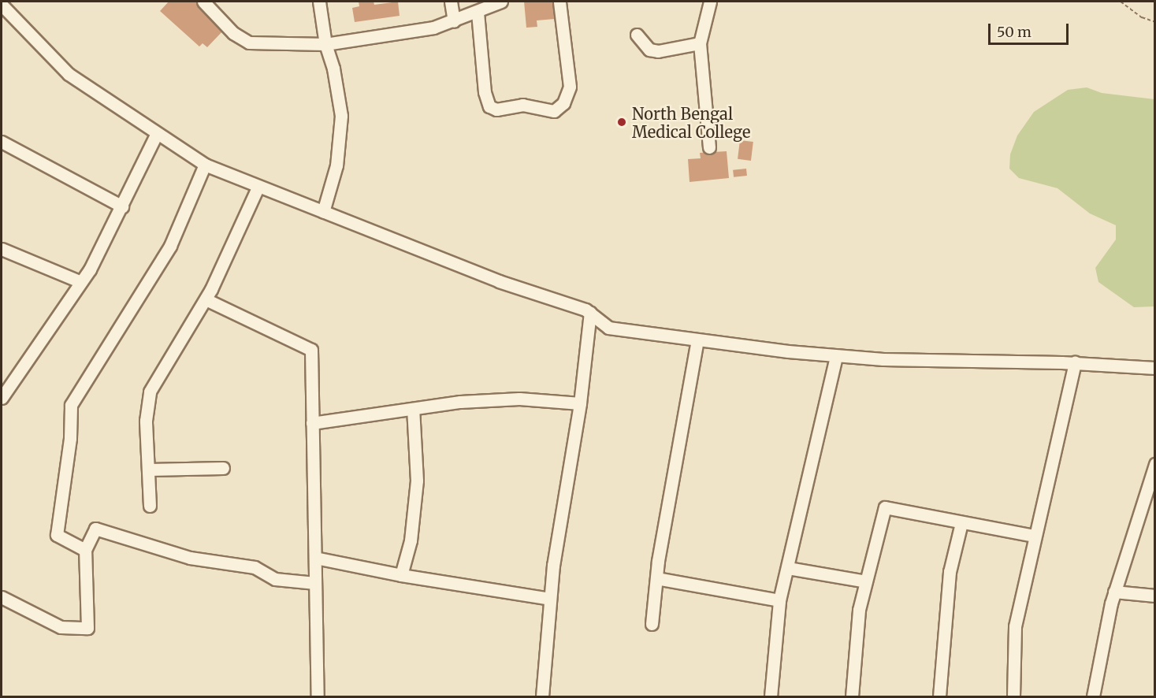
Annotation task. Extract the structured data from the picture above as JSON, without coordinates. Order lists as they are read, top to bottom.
{
  "places": ["North Bengal Medical College"],
  "scale_bar": "50 m"
}
